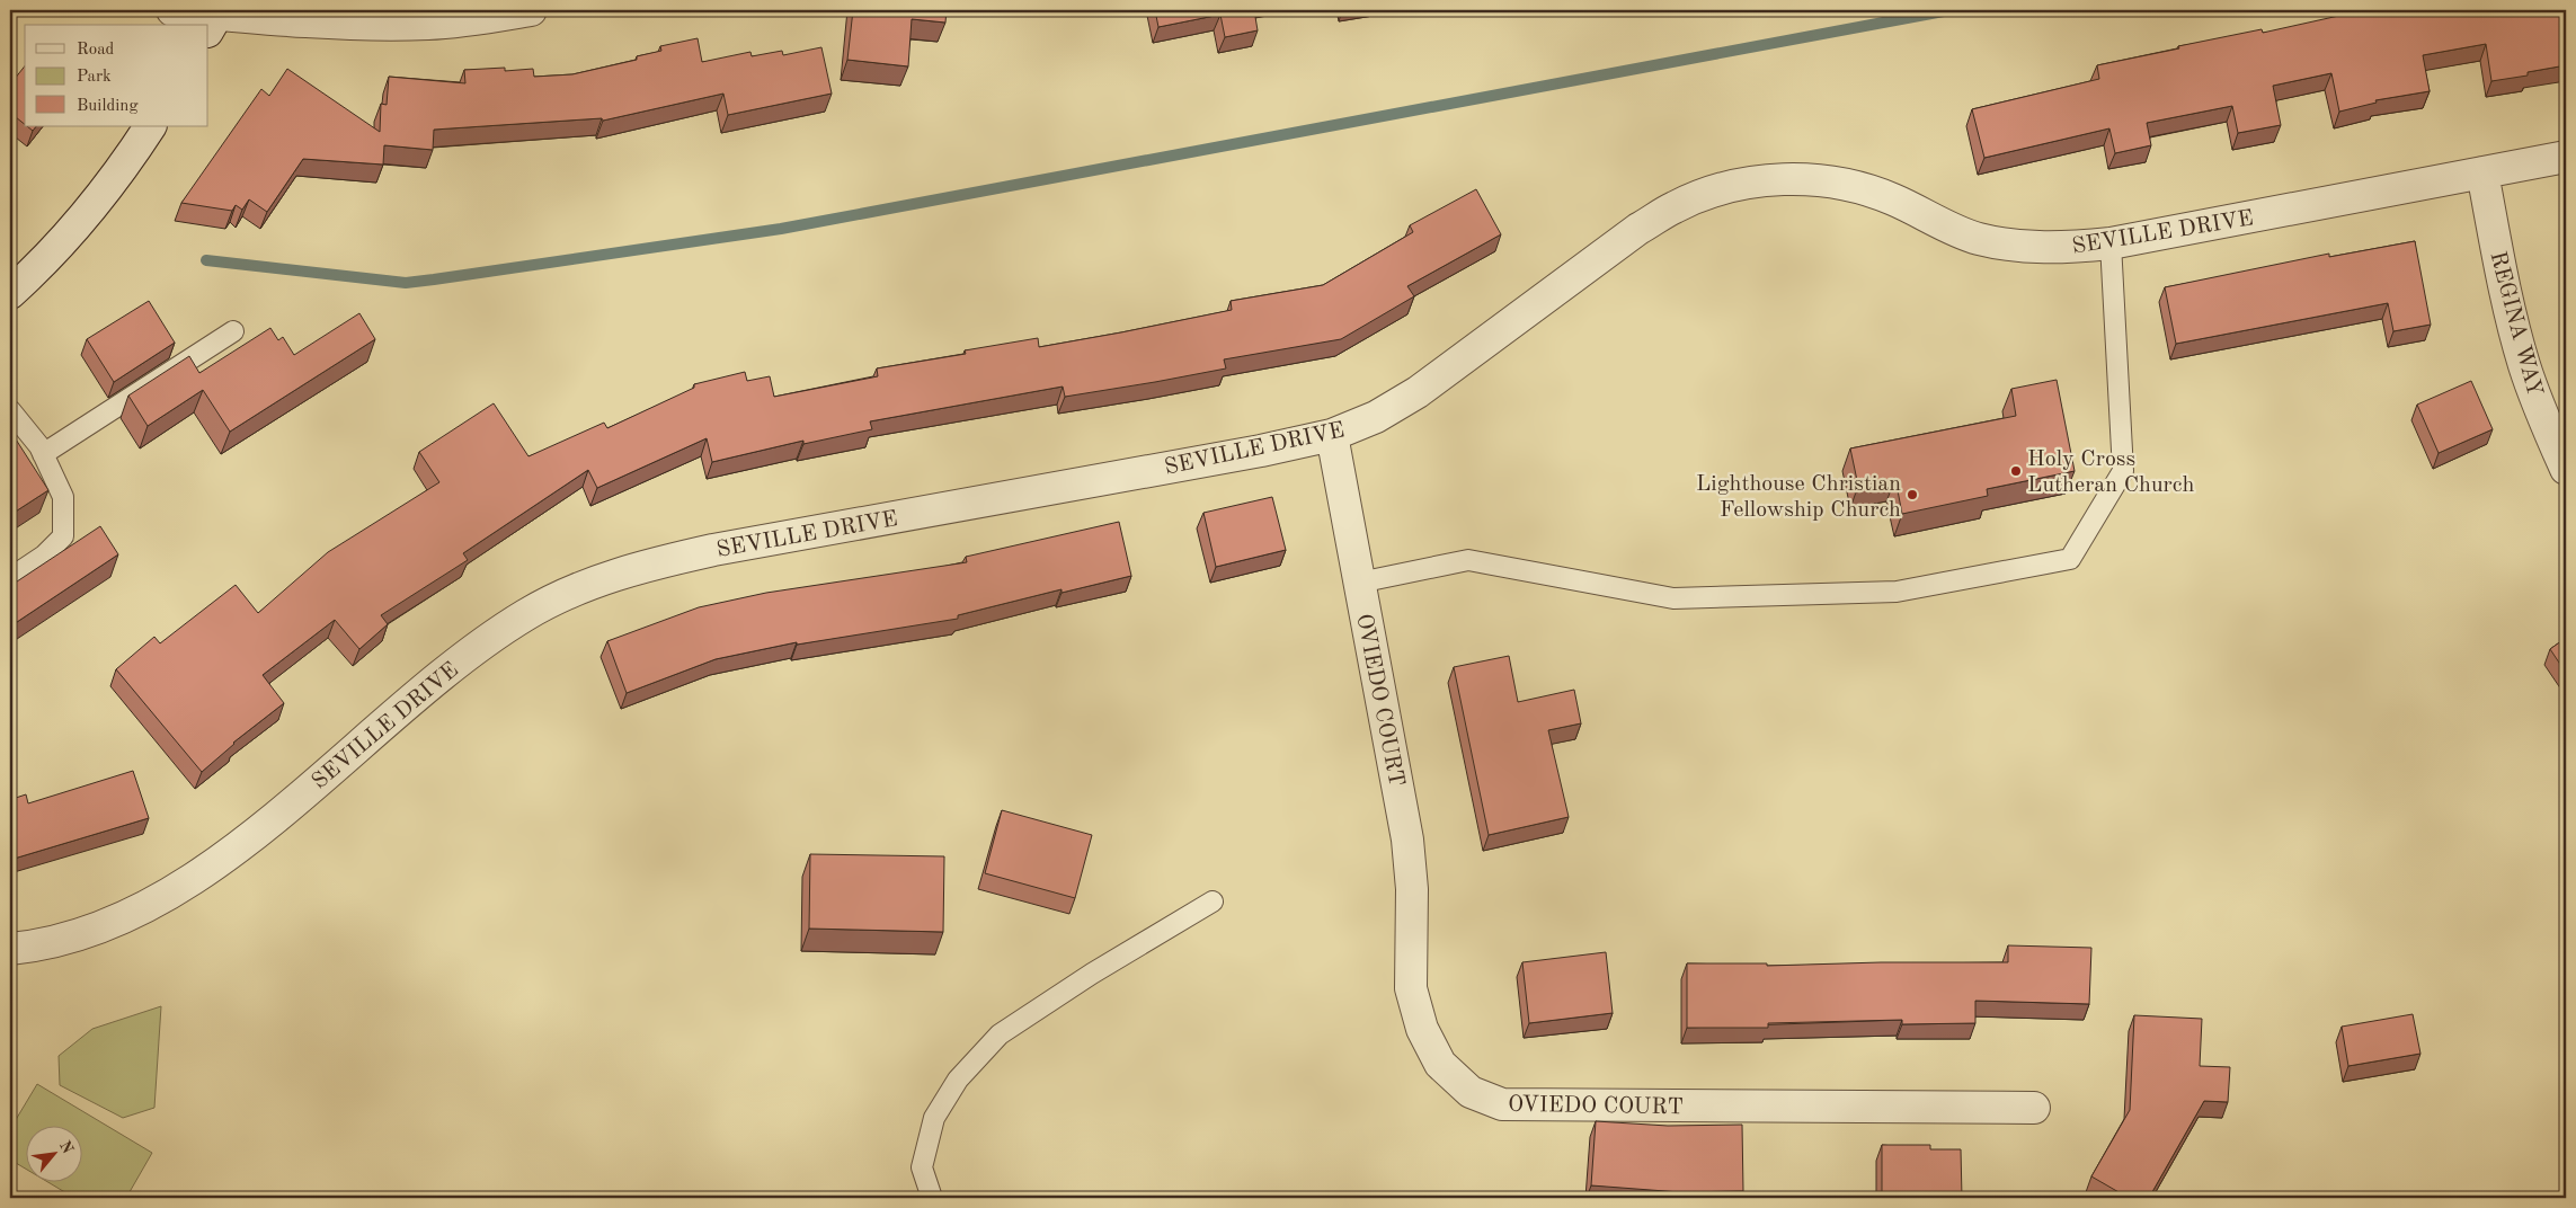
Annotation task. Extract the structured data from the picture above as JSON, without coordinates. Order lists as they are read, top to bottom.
{
  "streets": {
    "street": ["SEVILLE DRIVE", "REGINA WAY", "OVIEDO COURT"]
  },
  "crossings": [
    ["SEVILLE DRIVE", "REGINA WAY"],
    ["SEVILLE DRIVE", "OVIEDO COURT"]
  ],
  "places": ["Holy Cross Lutheran Church", "Lighthouse Christian Fellowship Church"],
  "legend": ["Road", "Park", "Building"],
  "north": "top right"
}
